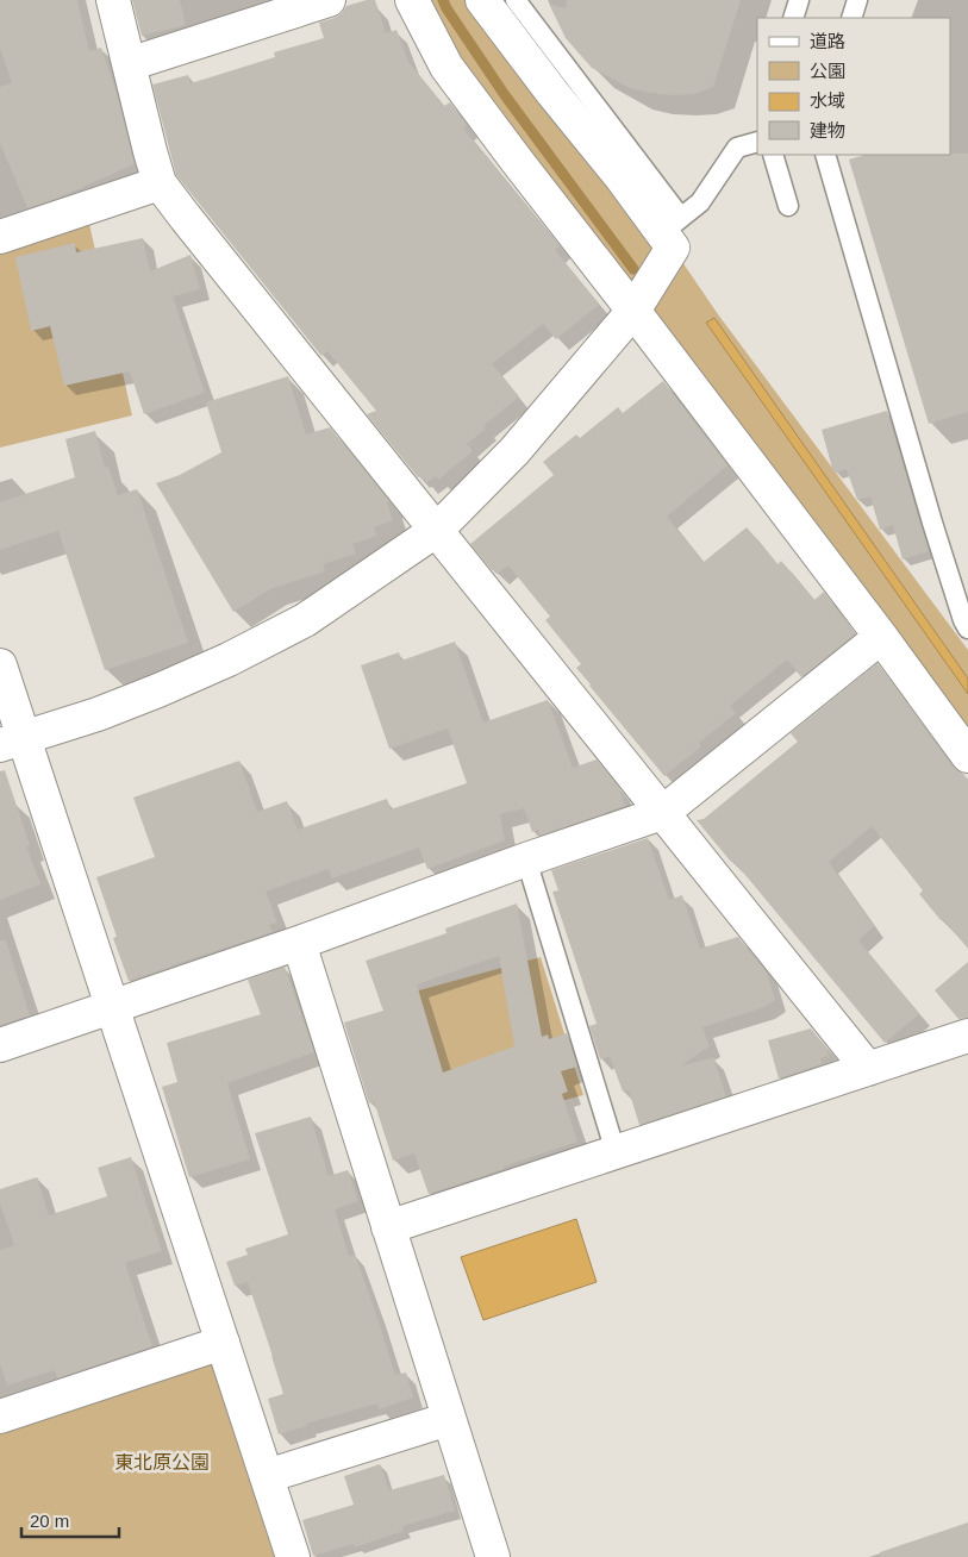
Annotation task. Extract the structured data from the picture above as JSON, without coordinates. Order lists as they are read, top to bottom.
{
  "parks": ["東北原公園"],
  "legend": [
    "道路",
    "公園",
    "水域",
    "建物"
  ],
  "scale_bar": "20 m"
}
